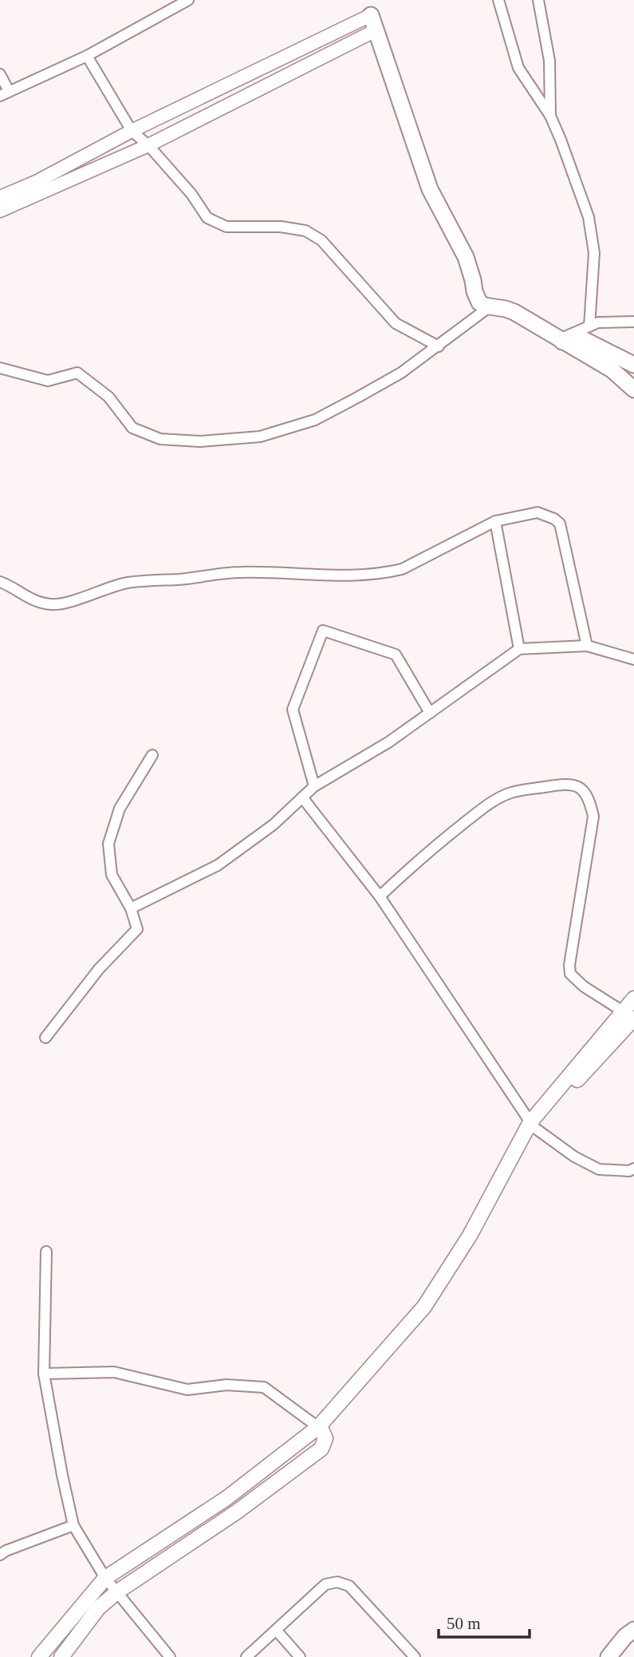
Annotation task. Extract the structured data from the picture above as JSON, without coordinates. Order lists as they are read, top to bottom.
{
  "scale_bar": "50 m"
}
